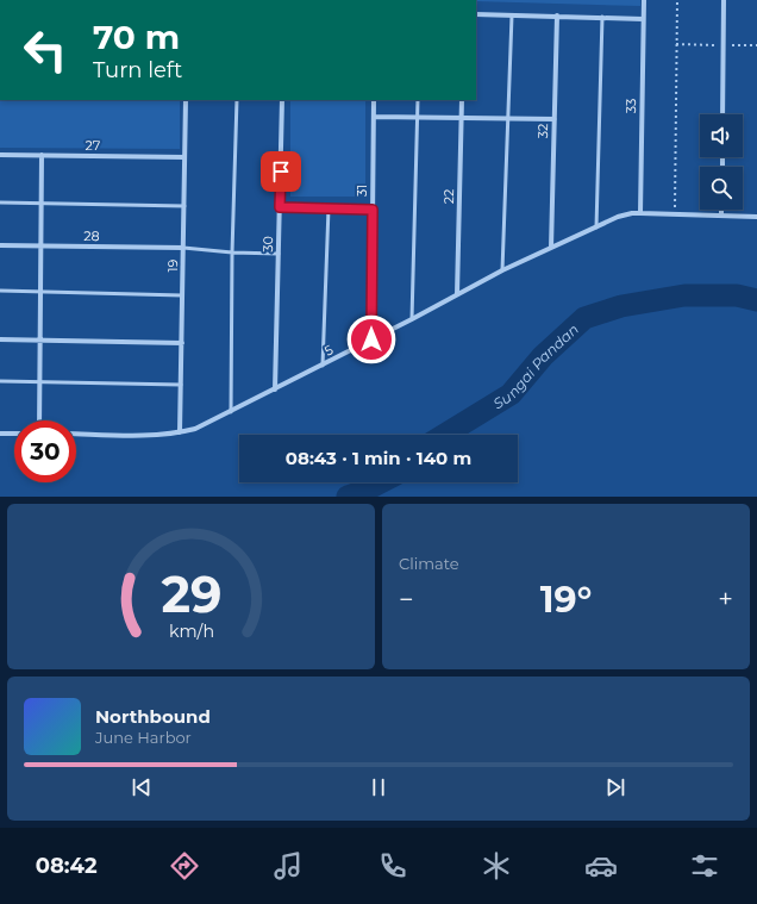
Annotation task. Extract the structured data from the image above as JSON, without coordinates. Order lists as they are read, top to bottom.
{
  "streets": {
    "street": [
      "33",
      "32",
      "27",
      "31",
      "22",
      "28",
      "30",
      "19",
      "5"
    ]
  },
  "crossings": [
    ["33", "5"],
    ["32", "5"],
    ["27", "19"],
    ["31", "5"],
    ["22", "5"],
    ["28", "19"],
    ["30", "5"],
    ["19", "5"]
  ],
  "water": ["Sungai Pandan"],
  "page": {
    "turn": ["70 m", "Turn left"],
    "limit": "30",
    "trip": "08:43 · 1 min · 140 m",
    "tile": "Climate",
    "heat": ["−", "19°", "+"],
    "song": ["Northbound", "June Harbor"],
    "tabs": "08:42",
    "gauge": ["29", "km/h"]
  }
}
